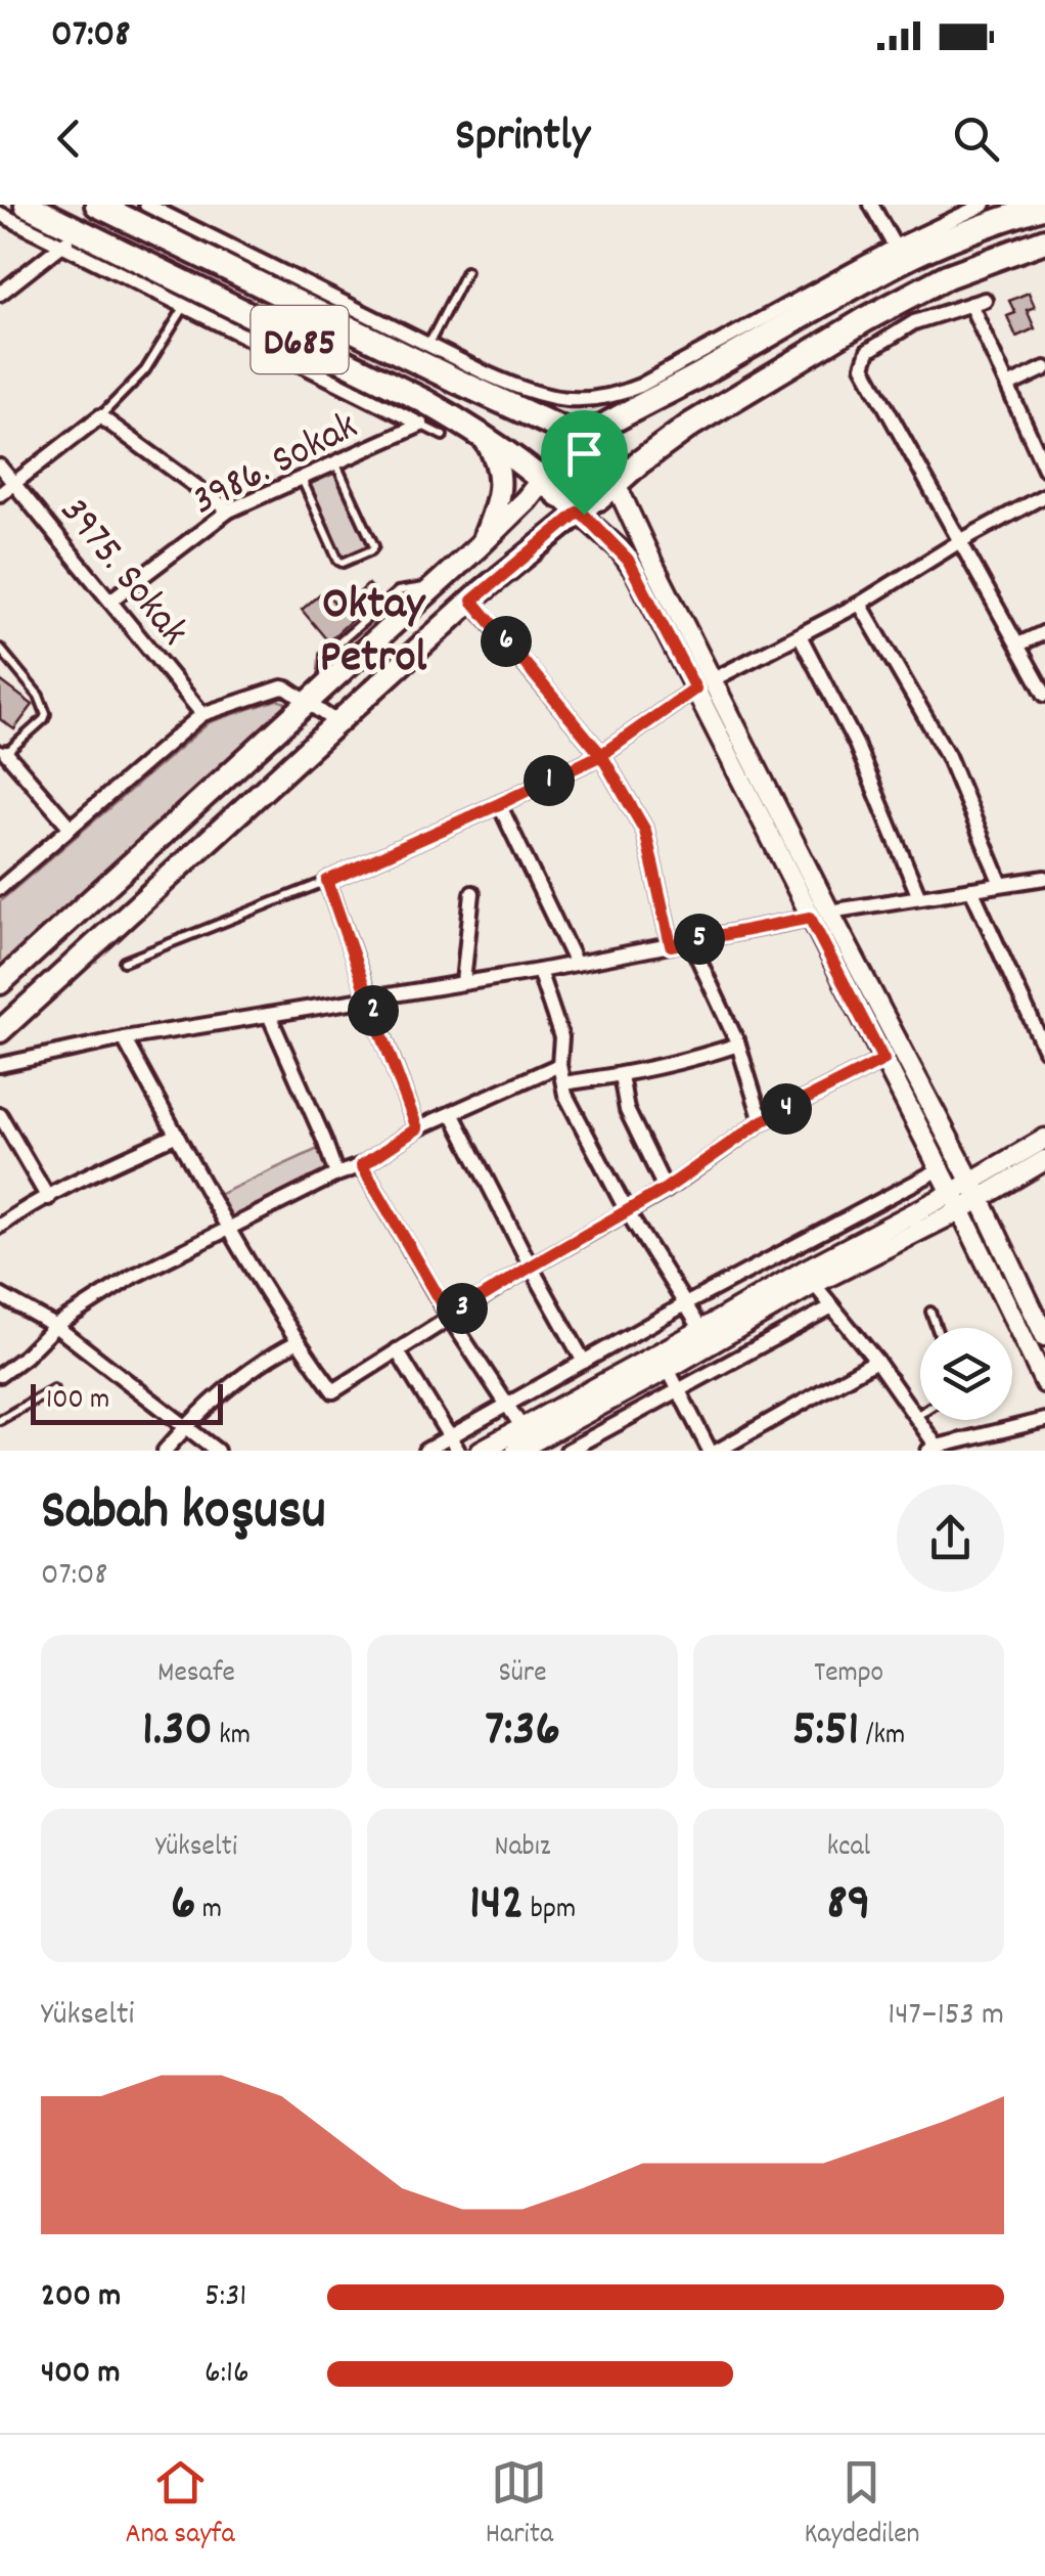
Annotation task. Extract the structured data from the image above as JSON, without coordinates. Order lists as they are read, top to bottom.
{
  "streets": {
    "highway": ["D685"],
    "street": ["3986. Sokak", "3975. Sokak"]
  },
  "crossings": [
    ["3986. Sokak", "3975. Sokak"]
  ],
  "districts": ["Oktay Petrol"],
  "scale_bar": "100 m",
  "page": {
    "status": "07:08",
    "header": "Sprintly",
    "pins": [
      "6",
      "1",
      "5",
      "2",
      "4",
      "3"
    ],
    "scale": "100 m",
    "heading": ["Sabah koşusu", "07:08"],
    "stats": [
      ["Mesafe", "1.30 km"],
      ["Süre", "7:36"],
      ["Tempo", "5:51 /km"],
      ["Yükselti", "6 m"],
      ["Nabız", "142 bpm"],
      ["kcal", "89"]
    ],
    "chart": ["Yükselti", "147–153 m"],
    "list": [
      {
        "name": "200 m",
        "note": "5:31"
      },
      {
        "name": "400 m",
        "note": "6:16"
      }
    ],
    "tabs": ["Ana sayfa", "Harita", "Kaydedilen"]
  }
}
